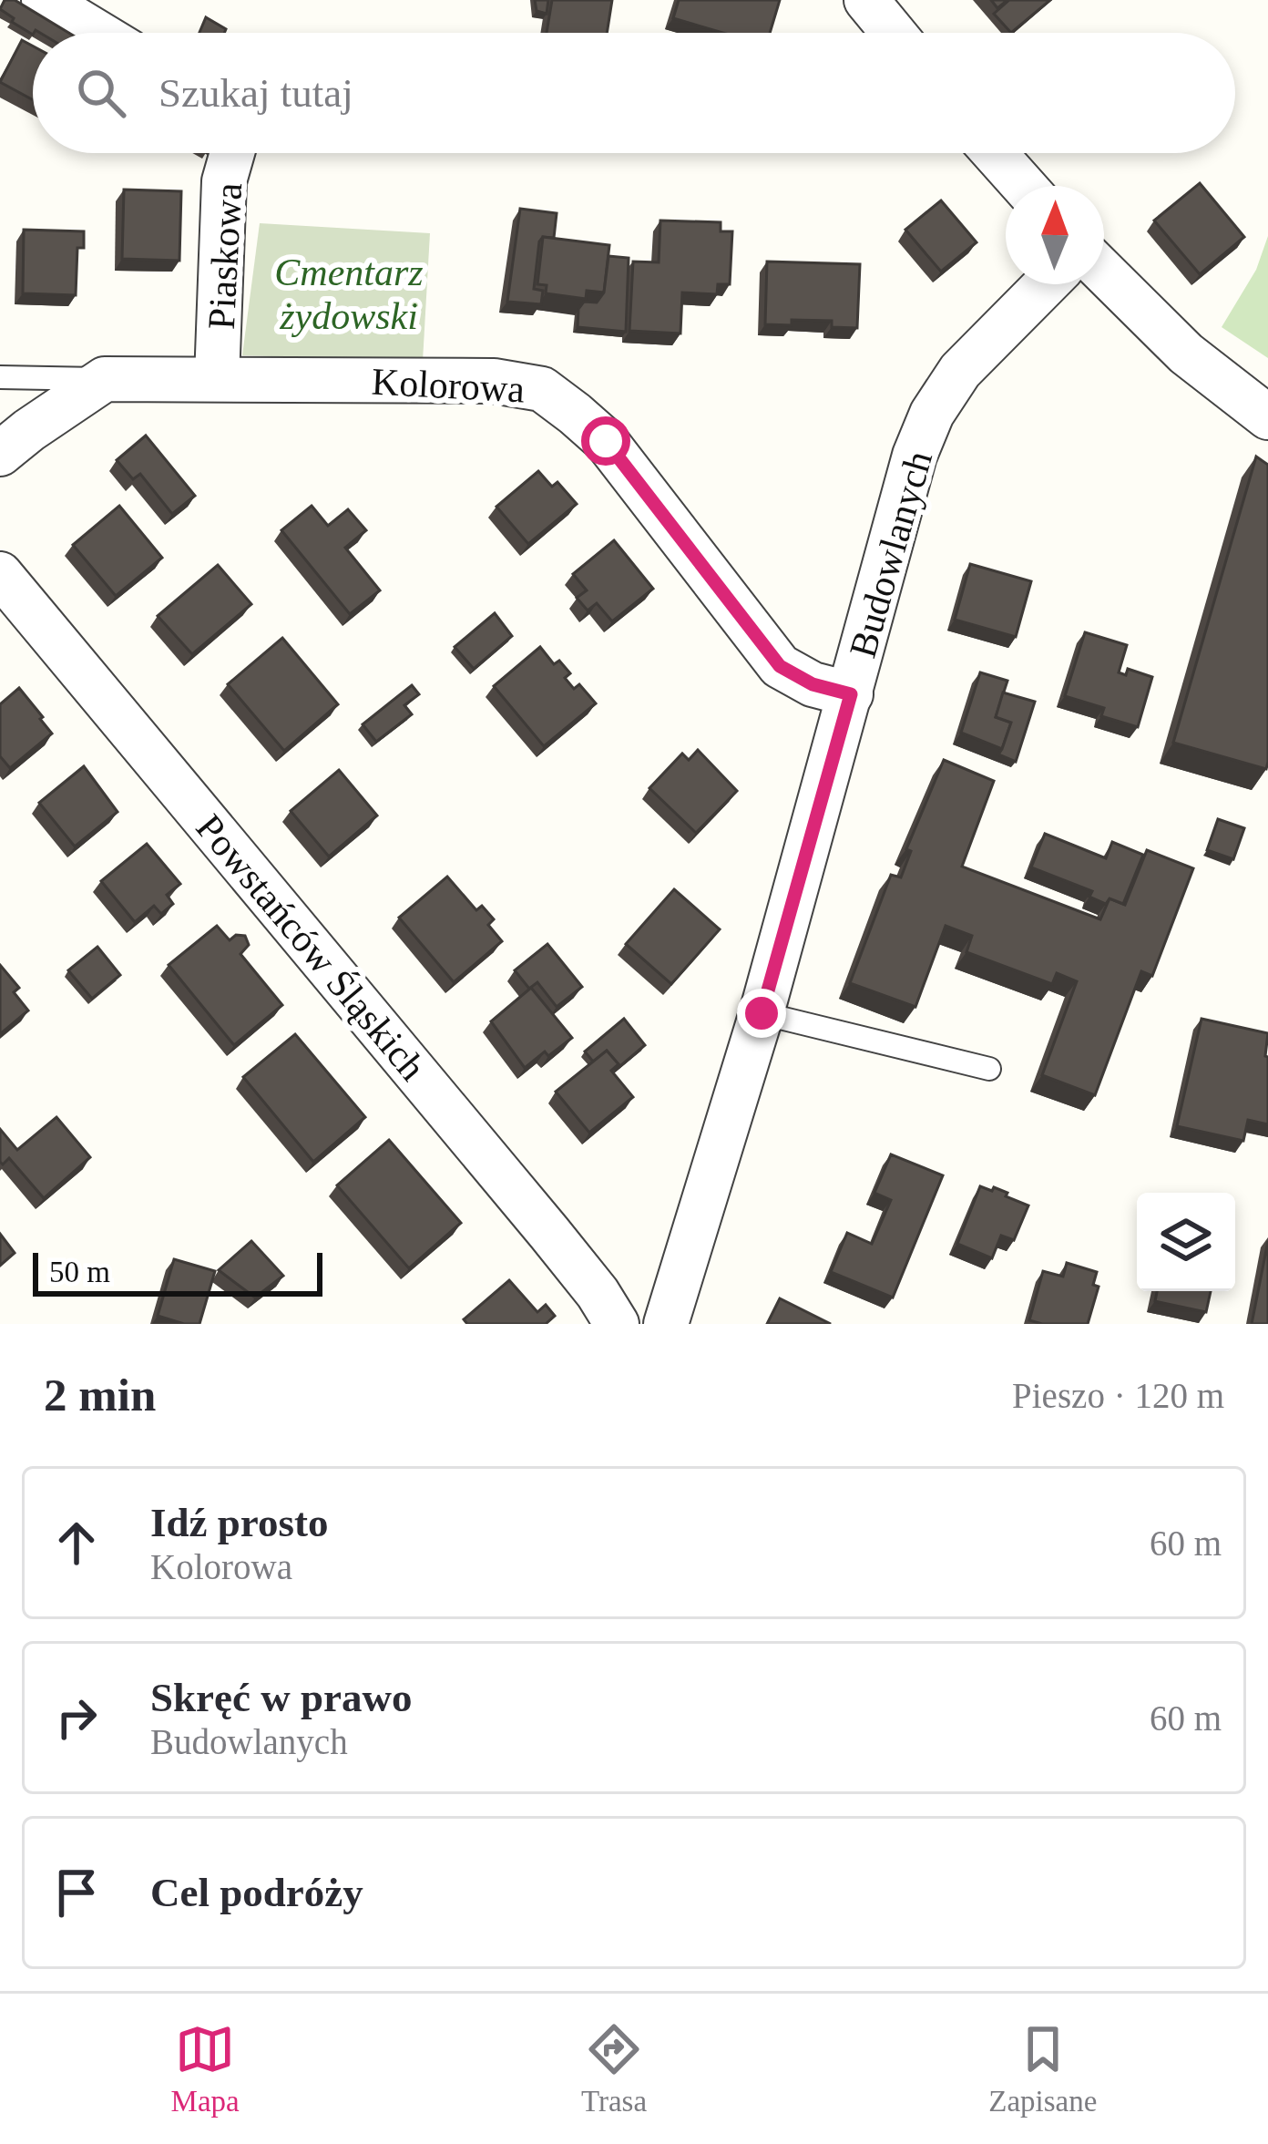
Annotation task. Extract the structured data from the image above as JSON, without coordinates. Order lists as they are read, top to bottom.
{
  "streets": {
    "street": [
      "Piaskowa",
      "Kolorowa",
      "Budowlanych",
      "Powstańców Śląskich"
    ]
  },
  "crossings": [
    ["Piaskowa", "Kolorowa"],
    ["Kolorowa", "Budowlanych"]
  ],
  "parks": ["Cmentarz żydowski"],
  "scale_bar": "50 m",
  "north": "top",
  "page": {
    "search": "Szukaj tutaj",
    "scale": "50 m",
    "heading": ["2 min", "Pieszo · 120 m"],
    "list": [
      ["Idź prosto", "Kolorowa", "60 m"],
      ["Skręć w prawo", "Budowlanych", "60 m"],
      "Cel podróży"
    ],
    "nav": ["Mapa", "Trasa", "Zapisane"]
  }
}
